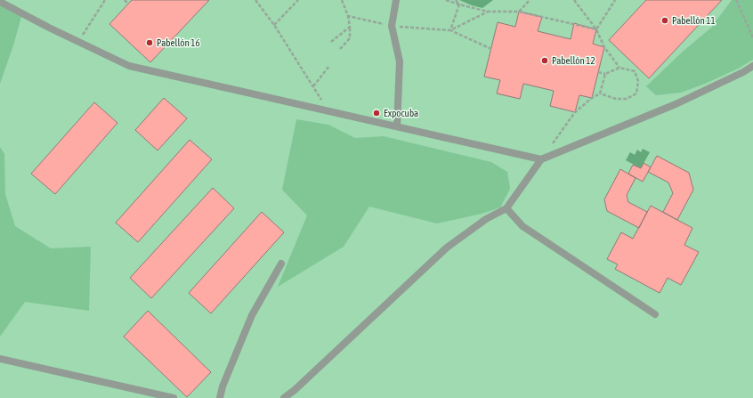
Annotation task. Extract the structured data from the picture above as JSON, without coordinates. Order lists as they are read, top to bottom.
{
  "places": [
    "Pabellón 11",
    "Pabellón 16",
    "Pabellón 12",
    "Expocuba"
  ]
}
